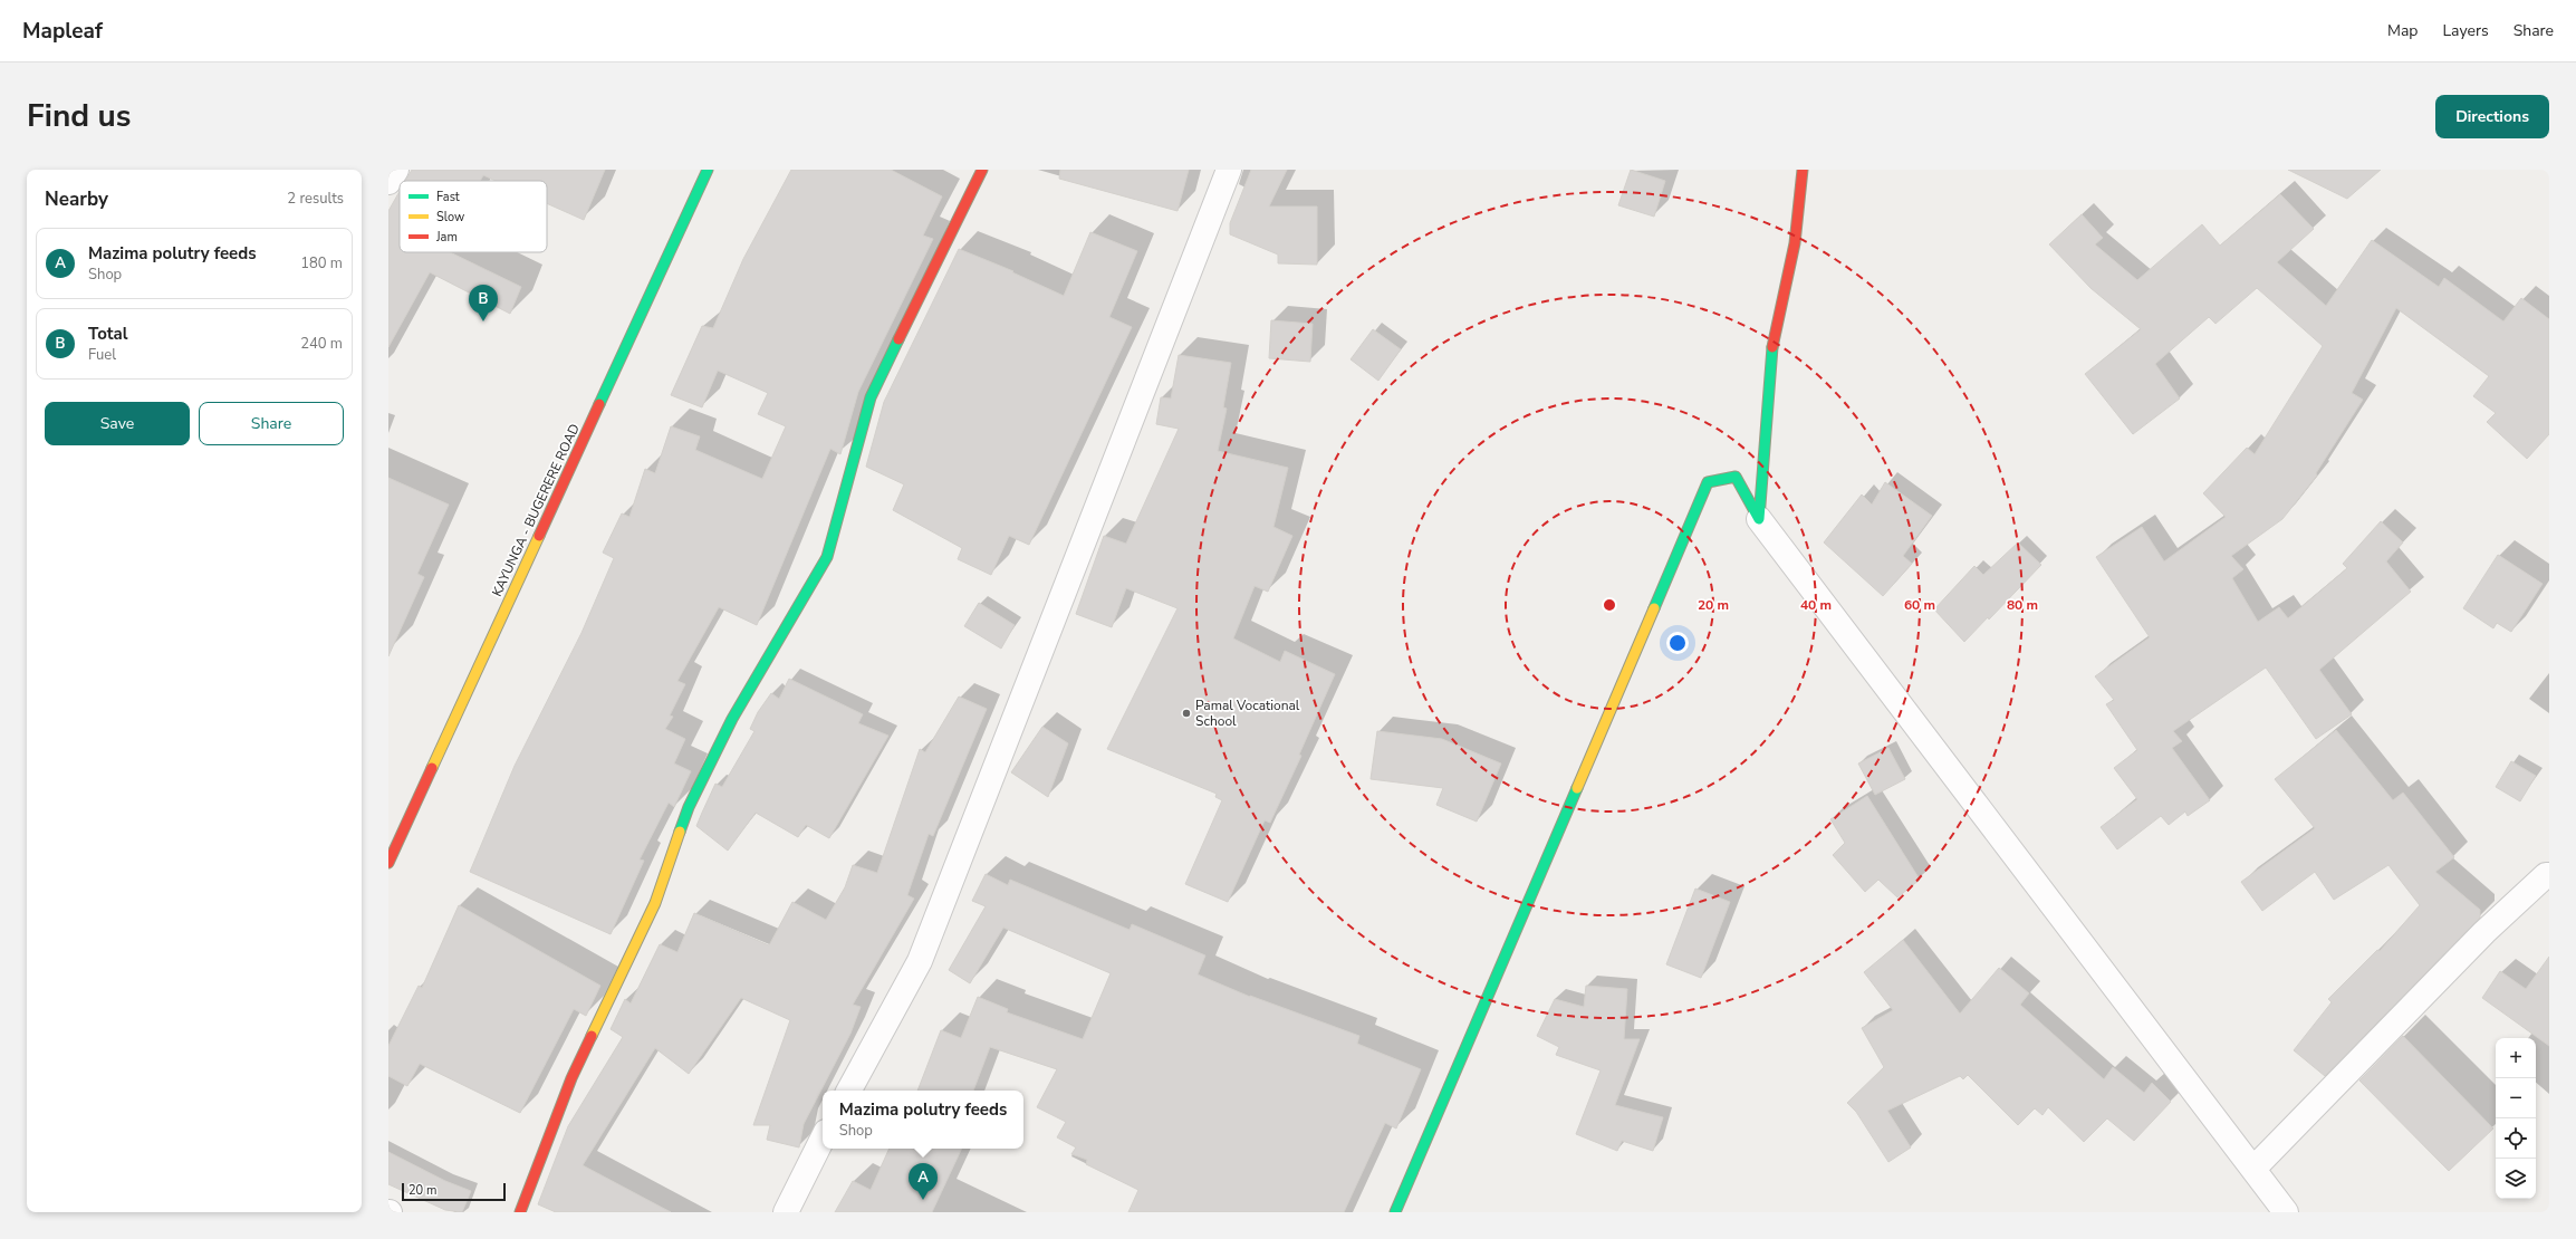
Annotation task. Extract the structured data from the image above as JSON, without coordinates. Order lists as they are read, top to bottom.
{
  "streets": {
    "street": ["KAYUNGA - BUGERERE ROAD"]
  },
  "places": ["Pamal Vocational School"],
  "legend": ["Fast", "Slow", "Jam"],
  "scale_bar": "20 m",
  "page": {
    "header": "Mapleaf",
    "nav": ["Map", "Layers", "Share"],
    "title": "Find us",
    "buttons": [
      "Directions",
      ["Save", "Share"]
    ],
    "heading": ["Nearby", "2 results"],
    "list": [
      {
        "mark": "A",
        "name": "Mazima polutry feeds",
        "note": "Shop",
        "value": "180 m"
      },
      {
        "mark": "B",
        "name": "Total",
        "note": "Fuel",
        "value": "240 m"
      }
    ],
    "pins": ["B", "A"],
    "map_buttons": ["+", "−"],
    "popup": ["Mazima polutry feeds", "Shop"],
    "scale": "20 m"
  },
  "rings": [
    "20 m",
    "40 m",
    "60 m",
    "80 m"
  ]
}
